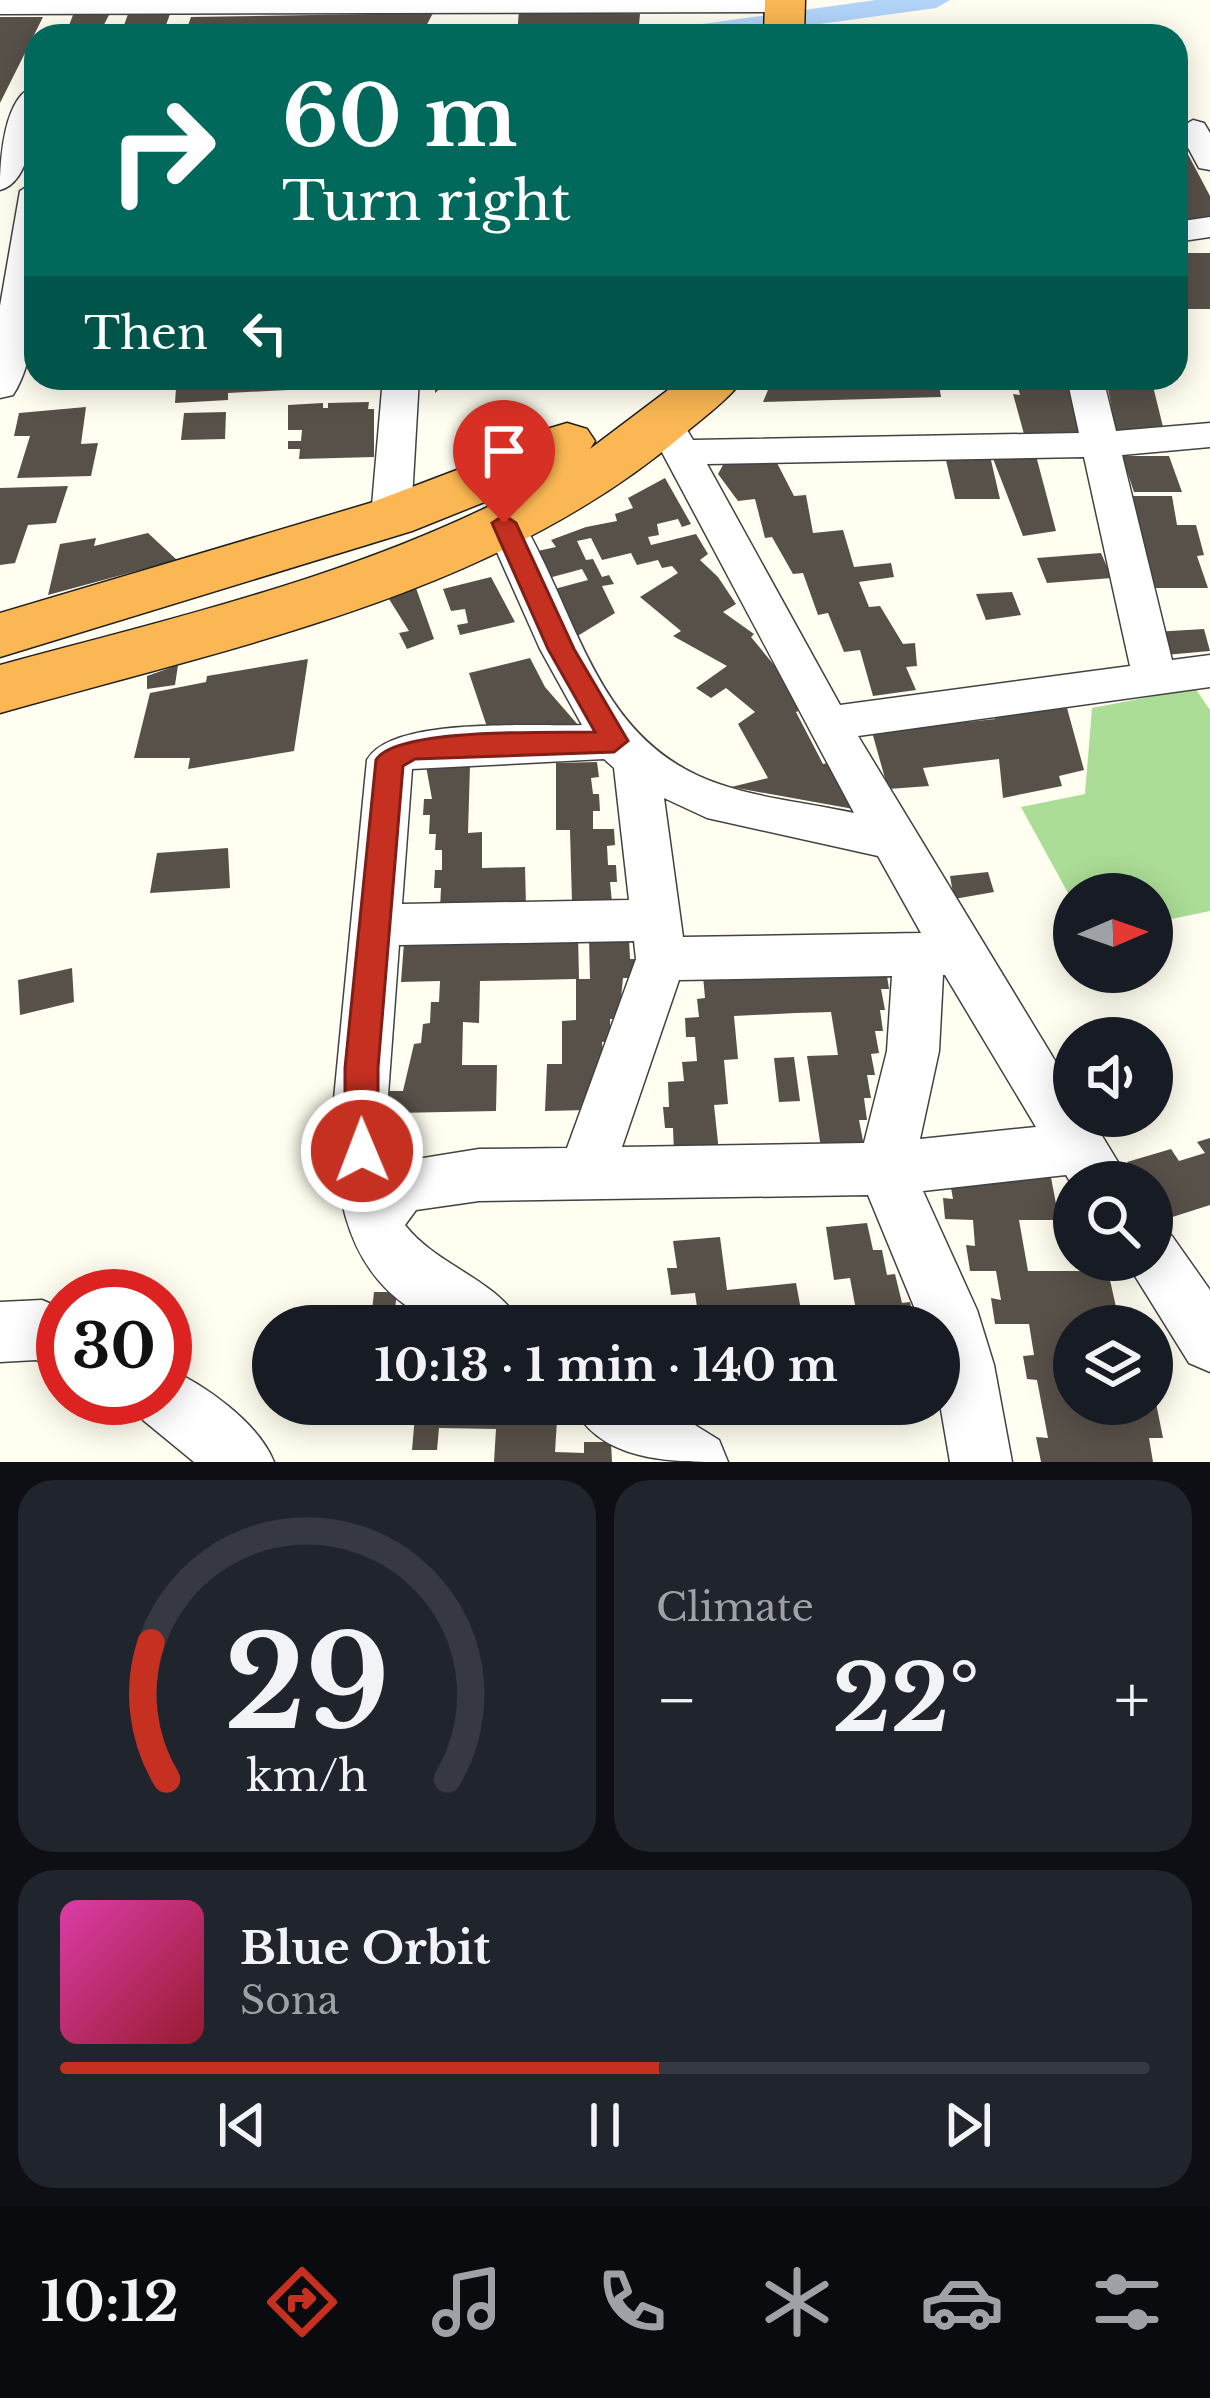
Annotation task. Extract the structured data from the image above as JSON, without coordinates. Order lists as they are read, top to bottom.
{
  "north": "right",
  "page": {
    "turn": ["60 m", "Turn right"],
    "then": "Then",
    "limit": "30",
    "trip": "10:13 · 1 min · 140 m",
    "tile": "Climate",
    "heat": ["−", "22°", "+"],
    "song": ["Blue Orbit", "Sona"],
    "tabs": "10:12",
    "gauge": ["29", "km/h"]
  }
}
